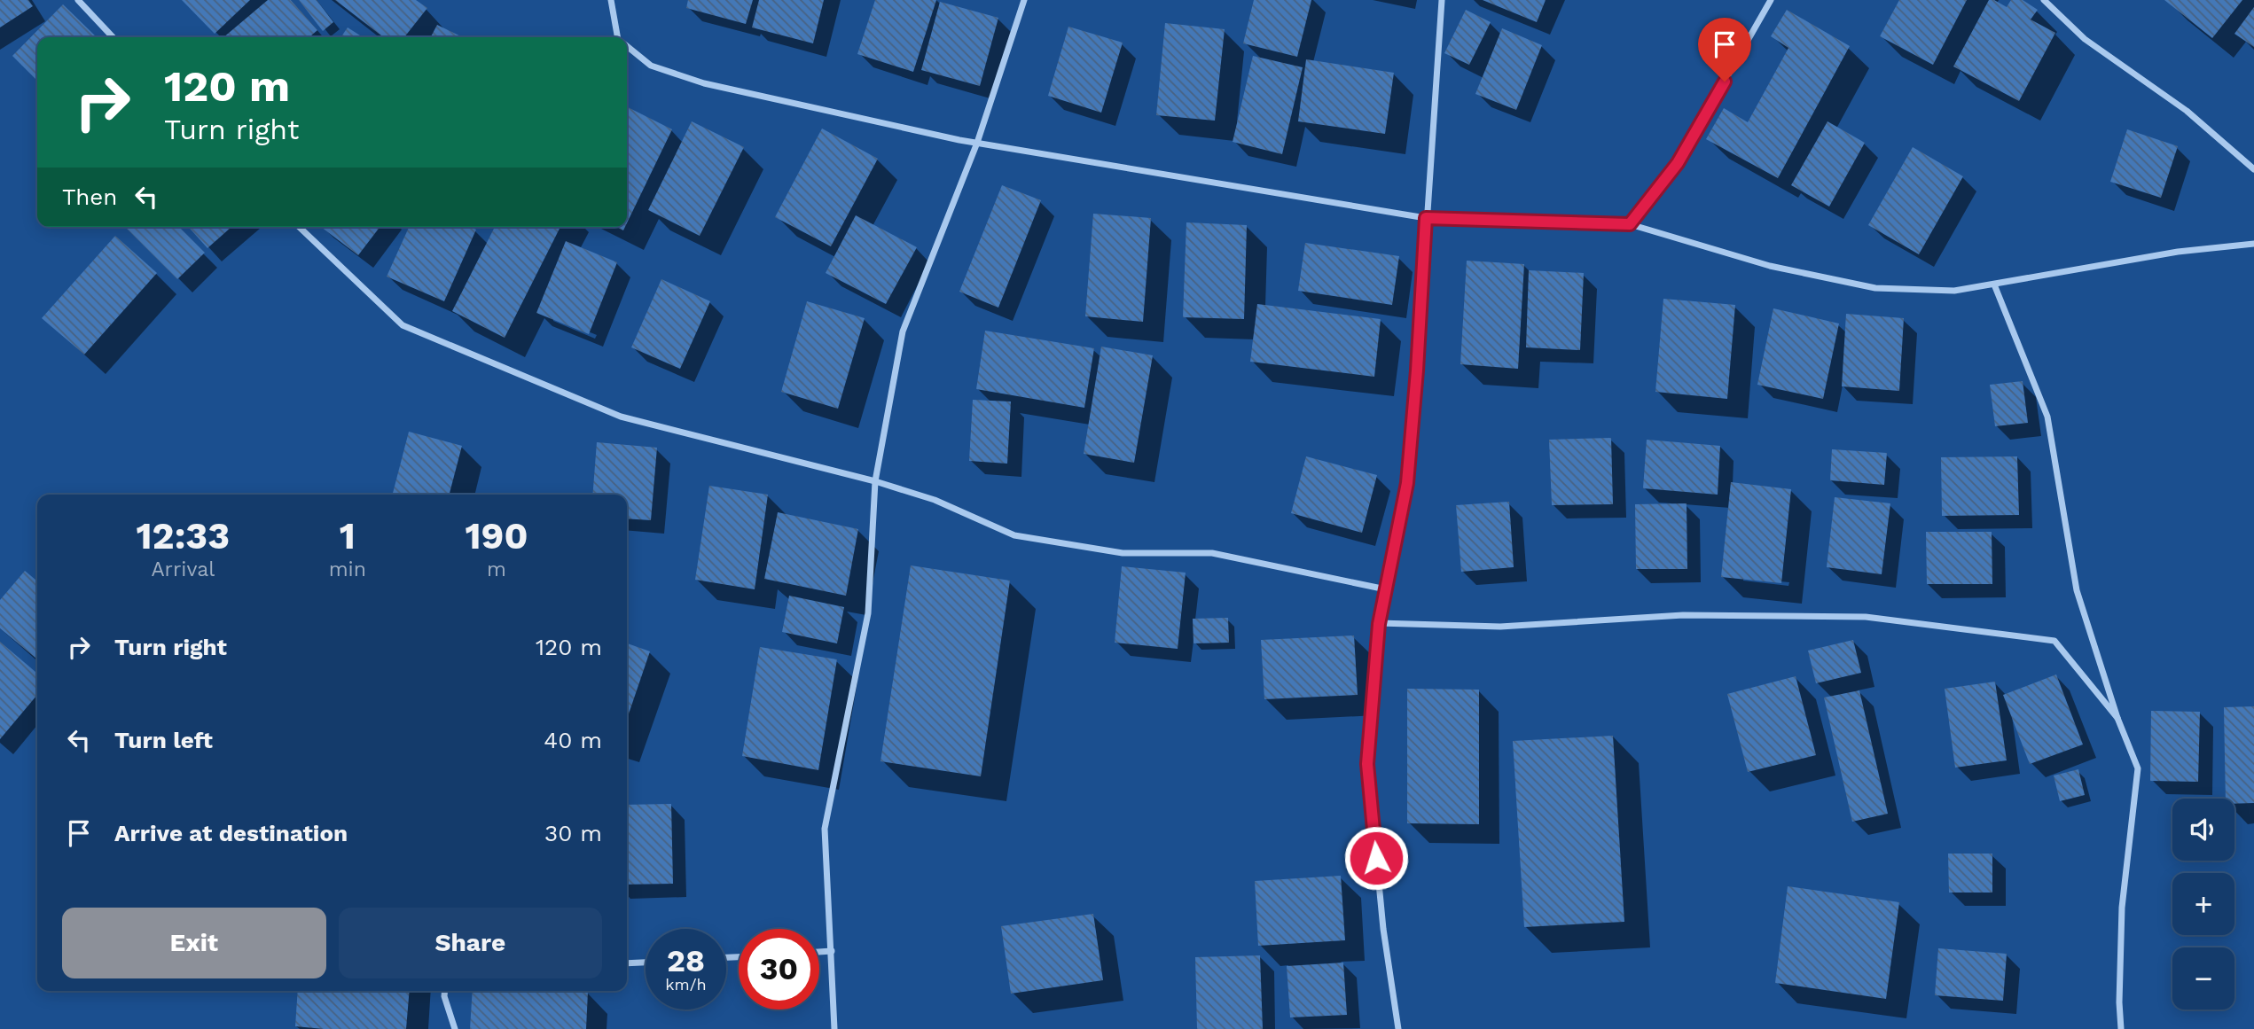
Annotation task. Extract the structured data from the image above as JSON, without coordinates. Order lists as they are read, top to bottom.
{
  "page": {
    "turn": ["120 m", "Turn right"],
    "then": "Then",
    "eta": [
      "12:33",
      "Arrival",
      "1",
      "min",
      "190",
      "m"
    ],
    "list": [
      {
        "name": "Turn right",
        "value": "120 m"
      },
      {
        "name": "Turn left",
        "value": "40 m"
      },
      {
        "name": "Arrive at destination",
        "value": "30 m"
      }
    ],
    "map_buttons": ["+", "−"],
    "buttons": ["Exit", "Share"],
    "speed": "28 km/h",
    "limit": "30"
  }
}
